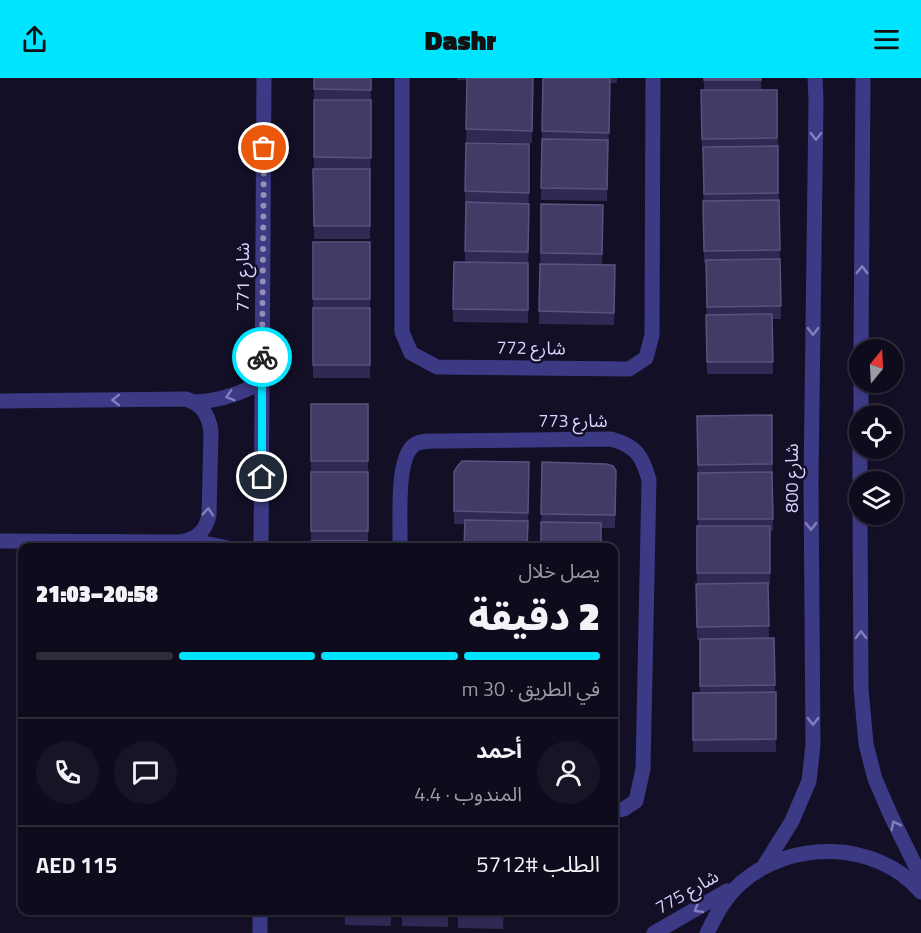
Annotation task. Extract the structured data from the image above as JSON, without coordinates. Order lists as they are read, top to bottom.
{
  "streets": {
    "street": [
      "شارع 771",
      "شارع 772",
      "شارع 773",
      "شارع 800",
      "شارع 775"
    ]
  },
  "one_way": ["شارع 775"],
  "north": "top",
  "page": {
    "header": "Dashr",
    "heading": ["2 دقيقة", "يصل خلال", "20:58–21:03"],
    "panel": [
      "أحمد",
      "المندوب · 4.4",
      "الطلب #5712",
      "AED 115"
    ],
    "bar": "في الطريق · 30 m"
  }
}
